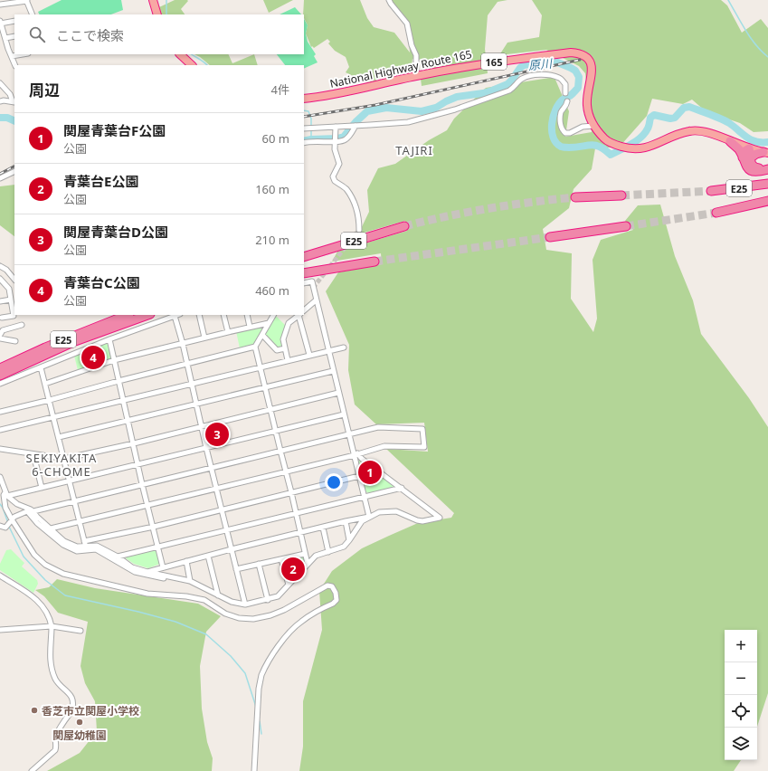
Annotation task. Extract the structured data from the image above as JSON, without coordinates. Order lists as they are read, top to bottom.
{
  "streets": {
    "highway": ["165", "National Highway Route 165", "E25"]
  },
  "districts": ["TAJIRI", "SEKIYAKITA 6-CHOME"],
  "water": ["原川"],
  "places": ["香芝市立関屋小学校", "関屋幼稚園"],
  "page": {
    "search": "ここで検索",
    "heading": ["周辺", "4件"],
    "list": [
      {
        "mark": "1",
        "name": "関屋青葉台F公園",
        "note": "公園",
        "value": "60 m"
      },
      {
        "mark": "2",
        "name": "青葉台E公園",
        "note": "公園",
        "value": "160 m"
      },
      {
        "mark": "3",
        "name": "関屋青葉台D公園",
        "note": "公園",
        "value": "210 m"
      },
      {
        "mark": "4",
        "name": "青葉台C公園",
        "note": "公園",
        "value": "460 m"
      }
    ],
    "pins": [
      "4",
      "3",
      "1",
      "2"
    ],
    "map_buttons": ["+", "−"]
  }
}
